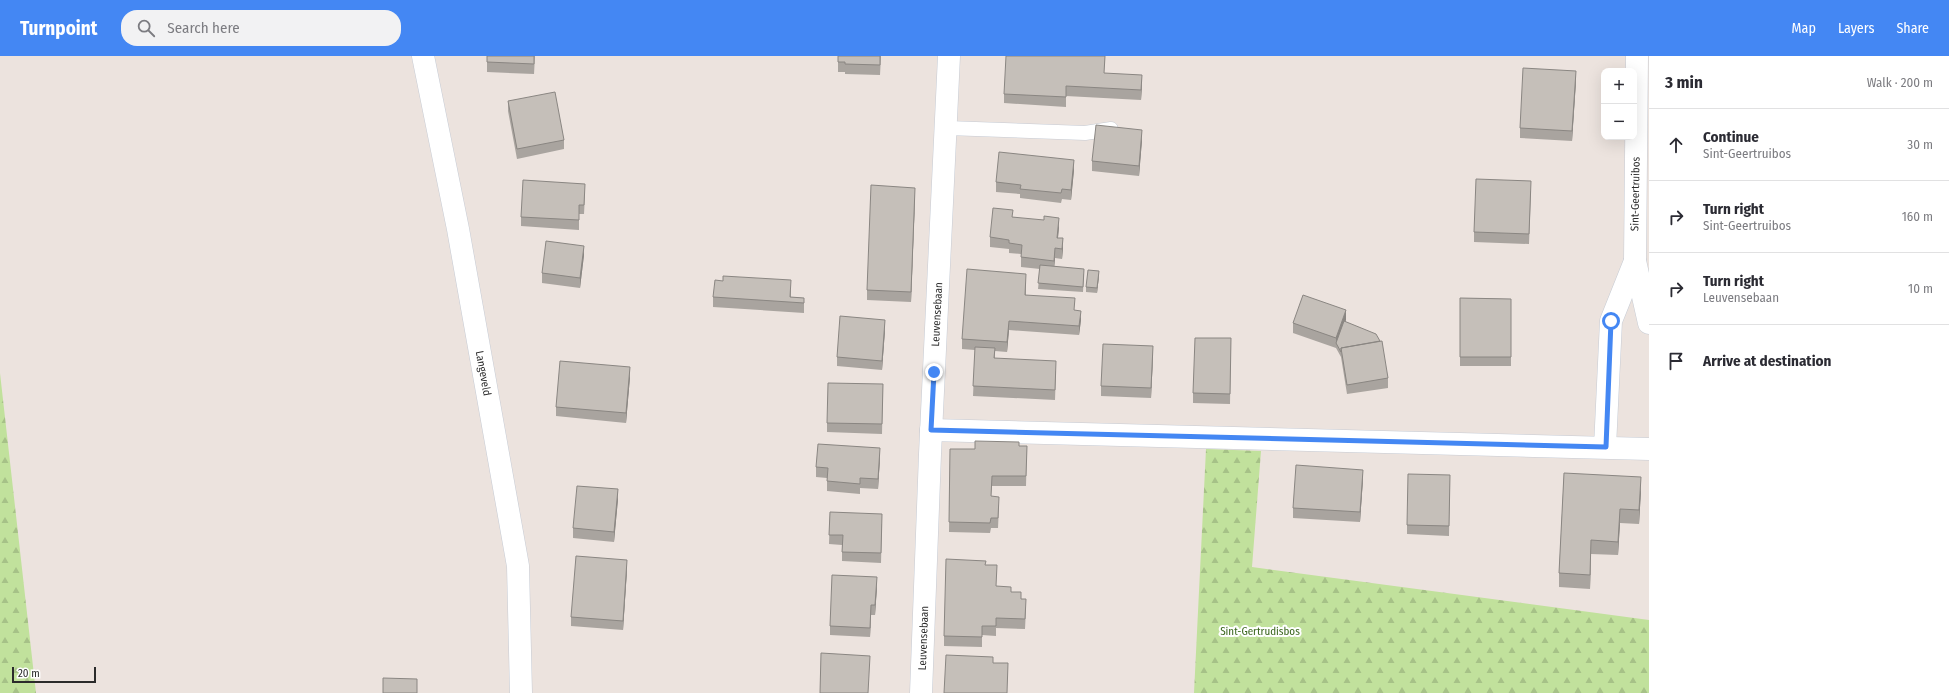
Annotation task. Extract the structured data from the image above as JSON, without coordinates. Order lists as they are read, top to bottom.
{
  "streets": {
    "street": ["Sint-Geertruibos", "Leuvensebaan", "Langeveld"]
  },
  "parks": ["Sint-Gertrudisbos"],
  "scale_bar": "20 m",
  "page": {
    "header": "Turnpoint",
    "search": "Search here",
    "nav": ["Map", "Layers", "Share"],
    "heading": ["3 min", "Walk · 200 m"],
    "map_buttons": ["+", "−"],
    "list": [
      ["Continue", "Sint-Geertruibos", "30 m"],
      ["Turn right", "Sint-Geertruibos", "160 m"],
      ["Turn right", "Leuvensebaan", "10 m"],
      "Arrive at destination"
    ],
    "scale": "20 m"
  }
}
